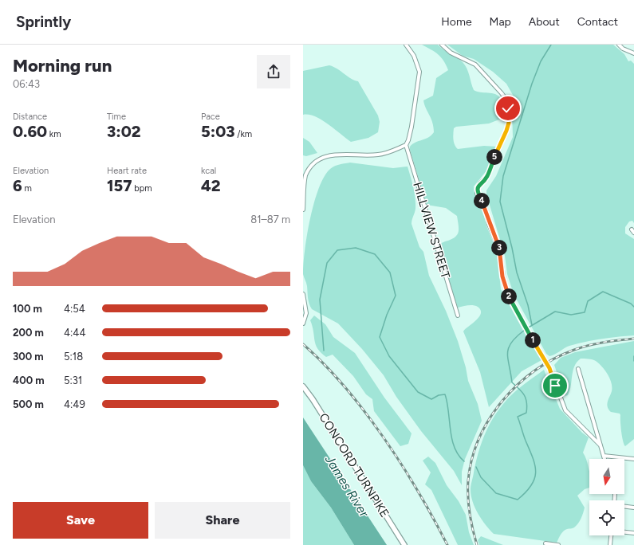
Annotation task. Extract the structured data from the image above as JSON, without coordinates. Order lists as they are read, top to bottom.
{
  "streets": {
    "street": ["HILLVIEW STREET", "CONCORD TURNPIKE"]
  },
  "water": ["James River"],
  "north": "bottom",
  "page": {
    "header": "Sprintly",
    "nav": [
      "Home",
      "Map",
      "About",
      "Contact"
    ],
    "heading": ["Morning run", "06:43"],
    "stats": [
      ["Distance", "0.60 km"],
      ["Time", "3:02"],
      ["Pace", "5:03 /km"],
      ["Elevation", "6 m"],
      ["Heart rate", "157 bpm"],
      ["kcal", "42"]
    ],
    "pins": [
      "5",
      "4",
      "3",
      "2",
      "1"
    ],
    "chart": ["Elevation", "81–87 m"],
    "list": [
      {
        "name": "100 m",
        "note": "4:54"
      },
      {
        "name": "200 m",
        "note": "4:44"
      },
      {
        "name": "300 m",
        "note": "5:18"
      },
      {
        "name": "400 m",
        "note": "5:31"
      },
      {
        "name": "500 m",
        "note": "4:49"
      }
    ],
    "buttons": ["Save", "Share"]
  }
}
